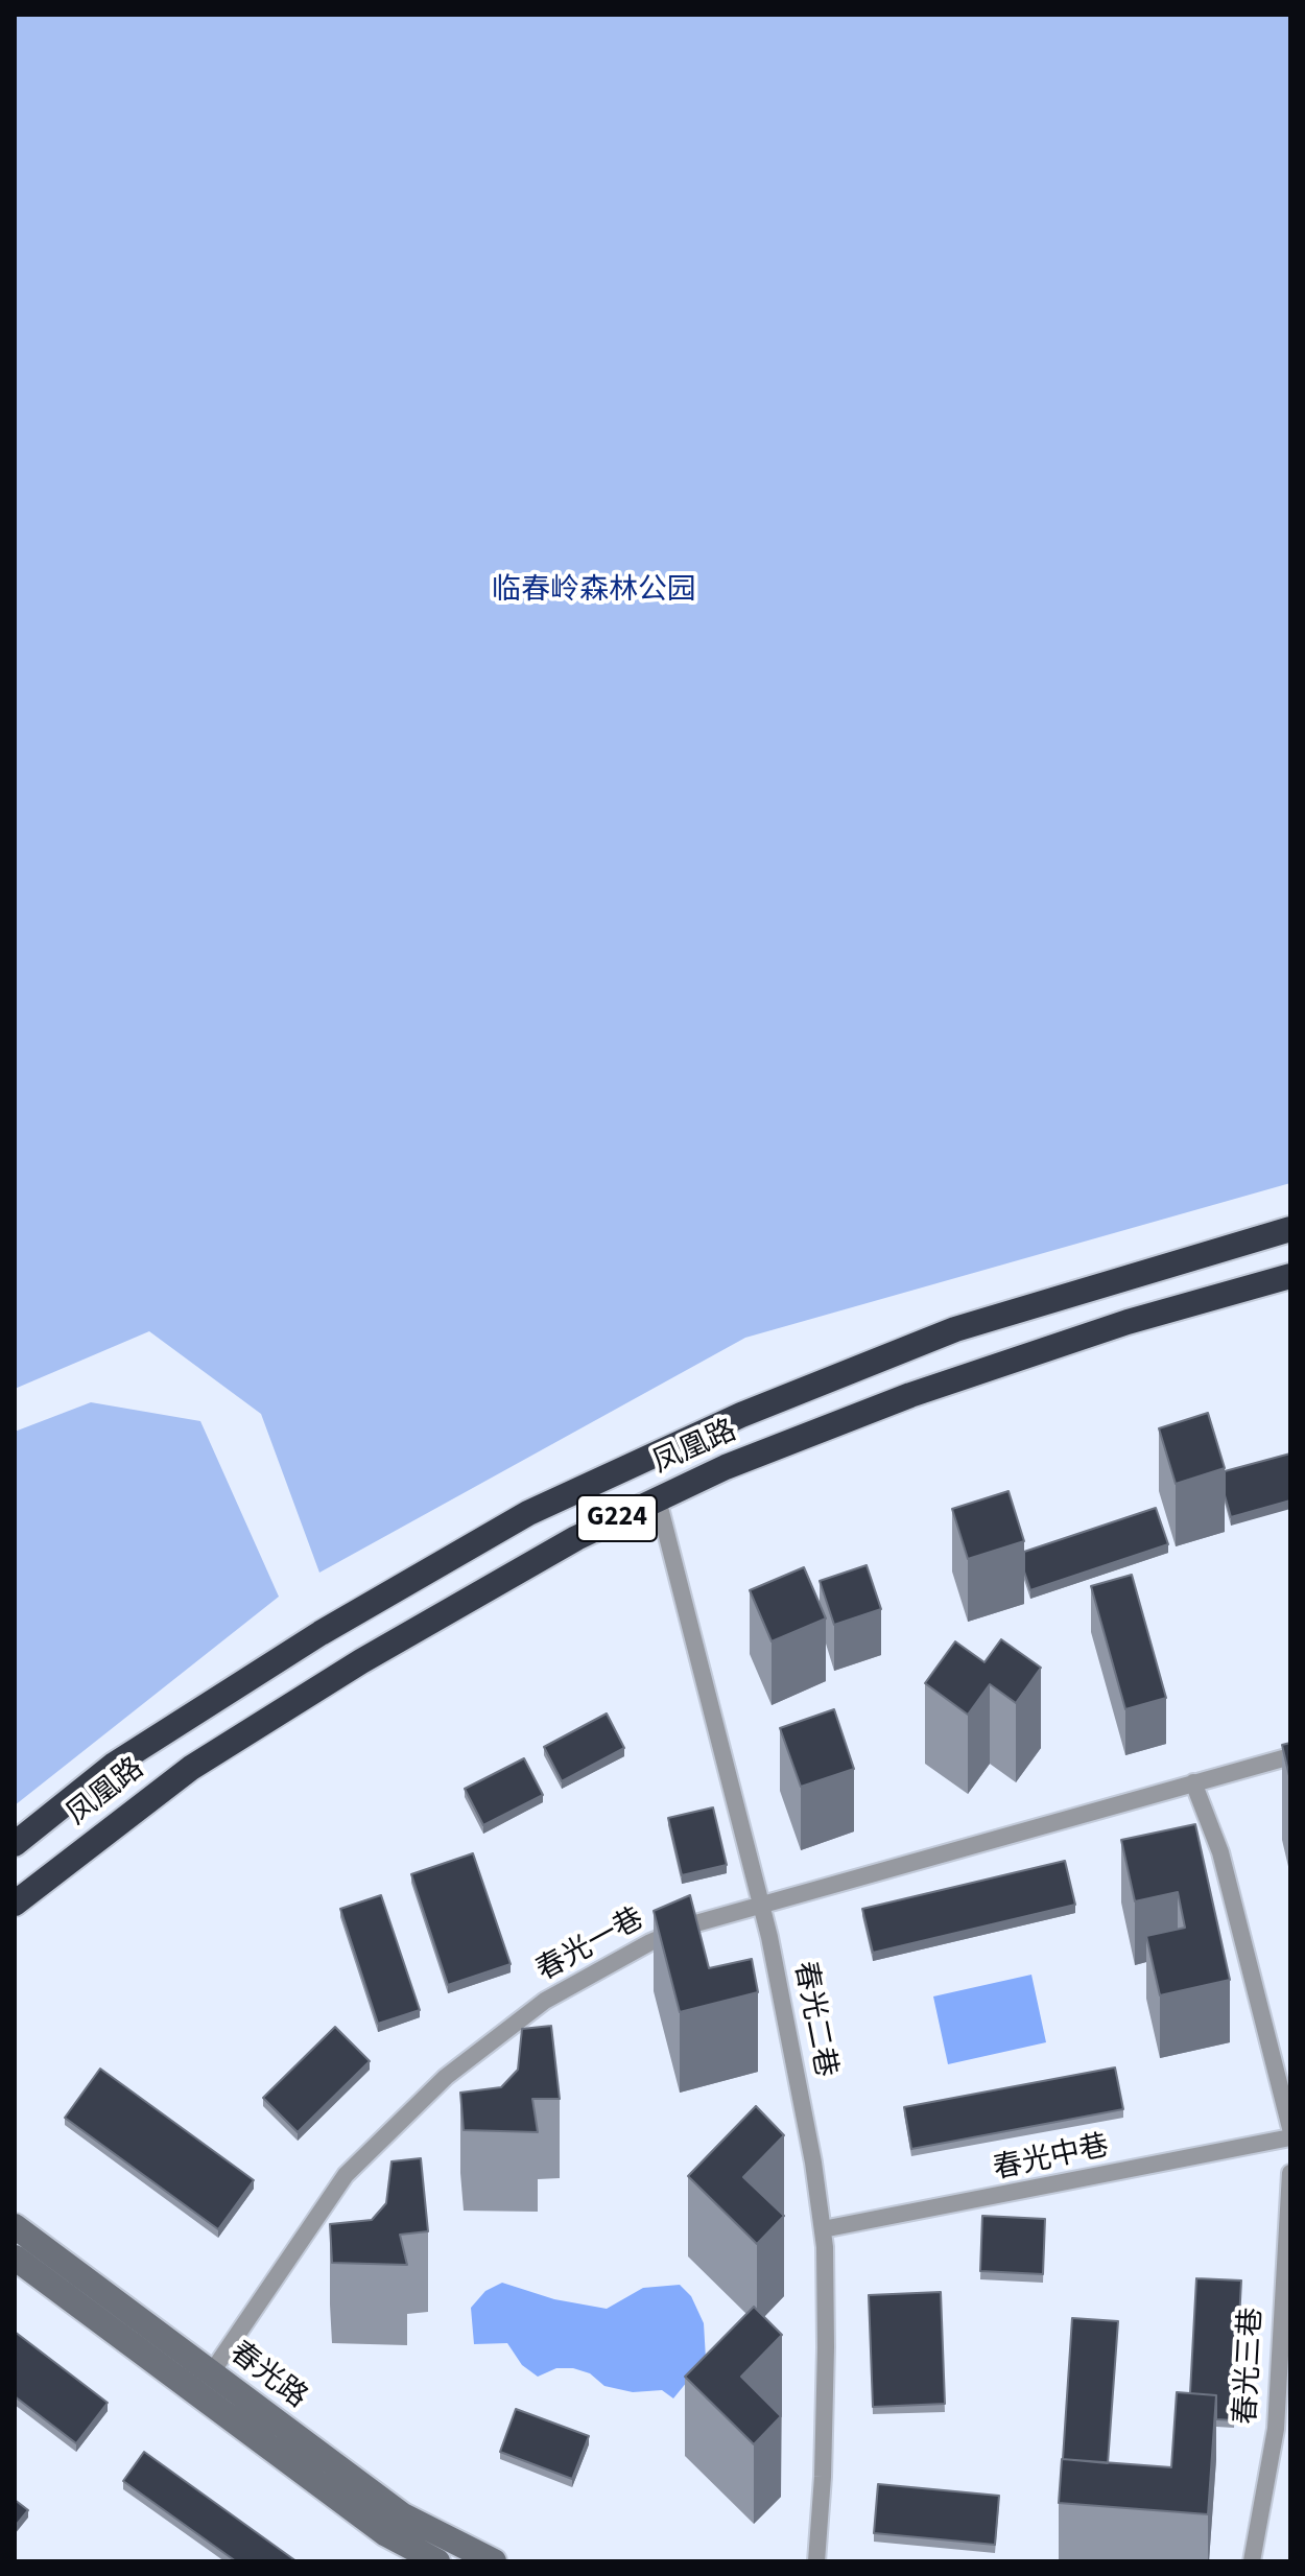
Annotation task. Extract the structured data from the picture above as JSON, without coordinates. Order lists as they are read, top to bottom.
{
  "streets": {
    "highway": ["凤凰路", "G224"],
    "main road": ["春光路"],
    "street": [
      "春光一巷",
      "春光二巷",
      "春光中巷",
      "春光三巷"
    ]
  },
  "crossings": [
    ["凤凰路", "春光二巷"],
    ["春光一巷", "春光二巷"],
    ["春光一巷", "春光路"],
    ["春光二巷", "春光中巷"]
  ],
  "parks": ["临春岭森林公园"]
}
